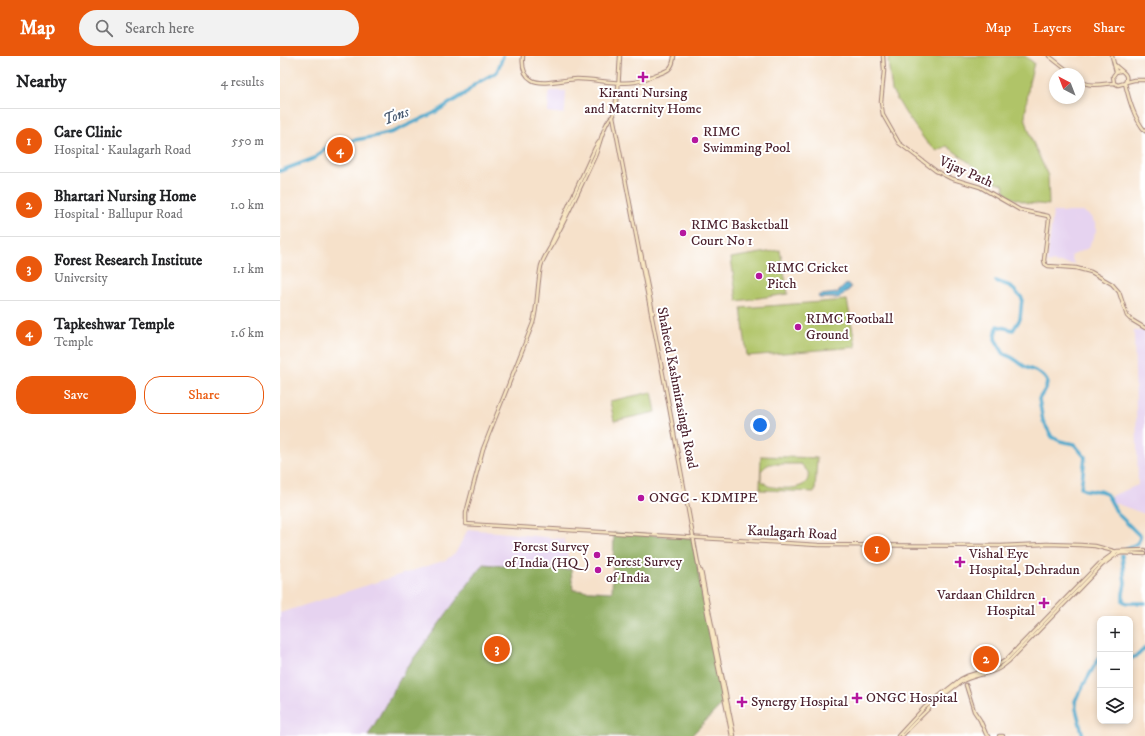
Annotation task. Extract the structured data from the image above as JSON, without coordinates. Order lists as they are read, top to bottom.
{
  "streets": {
    "street": ["Vijay Path", "Shaheed Kashmirasingh Road", "Kaulagarh Road"]
  },
  "crossings": [
    ["Shaheed Kashmirasingh Road", "Kaulagarh Road"]
  ],
  "water": ["Tons"],
  "places": {
    "health": [
      "Kiranti Nursing and Maternity Home",
      "Vishal Eye Hospital, Dehradun",
      "Vardaan Children Hospital",
      "ONGC Hospital",
      "Synergy Hospital"
    ],
    "other": [
      "RIMC Swimming Pool",
      "RIMC Basketball Court No 1",
      "RIMC Cricket Pitch",
      "RIMC Football Ground",
      "ONGC - KDMIPE",
      "Forest Survey of India (HQ)",
      "Forest Survey of India"
    ]
  },
  "north": "top left",
  "page": {
    "header": "Map",
    "search": "Search here",
    "nav": ["Map", "Layers", "Share"],
    "heading": ["Nearby", "4 results"],
    "list": [
      {
        "mark": "1",
        "name": "Care Clinic",
        "note": "Hospital · Kaulagarh Road",
        "value": "550 m"
      },
      {
        "mark": "2",
        "name": "Bhartari Nursing Home",
        "note": "Hospital · Ballupur Road",
        "value": "1.0 km"
      },
      {
        "mark": "3",
        "name": "Forest Research Institute",
        "note": "University",
        "value": "1.1 km"
      },
      {
        "mark": "4",
        "name": "Tapkeshwar Temple",
        "note": "Temple",
        "value": "1.6 km"
      }
    ],
    "pins": [
      "4",
      "1",
      "3",
      "2"
    ],
    "buttons": ["Save", "Share"],
    "map_buttons": ["+", "−"]
  }
}
